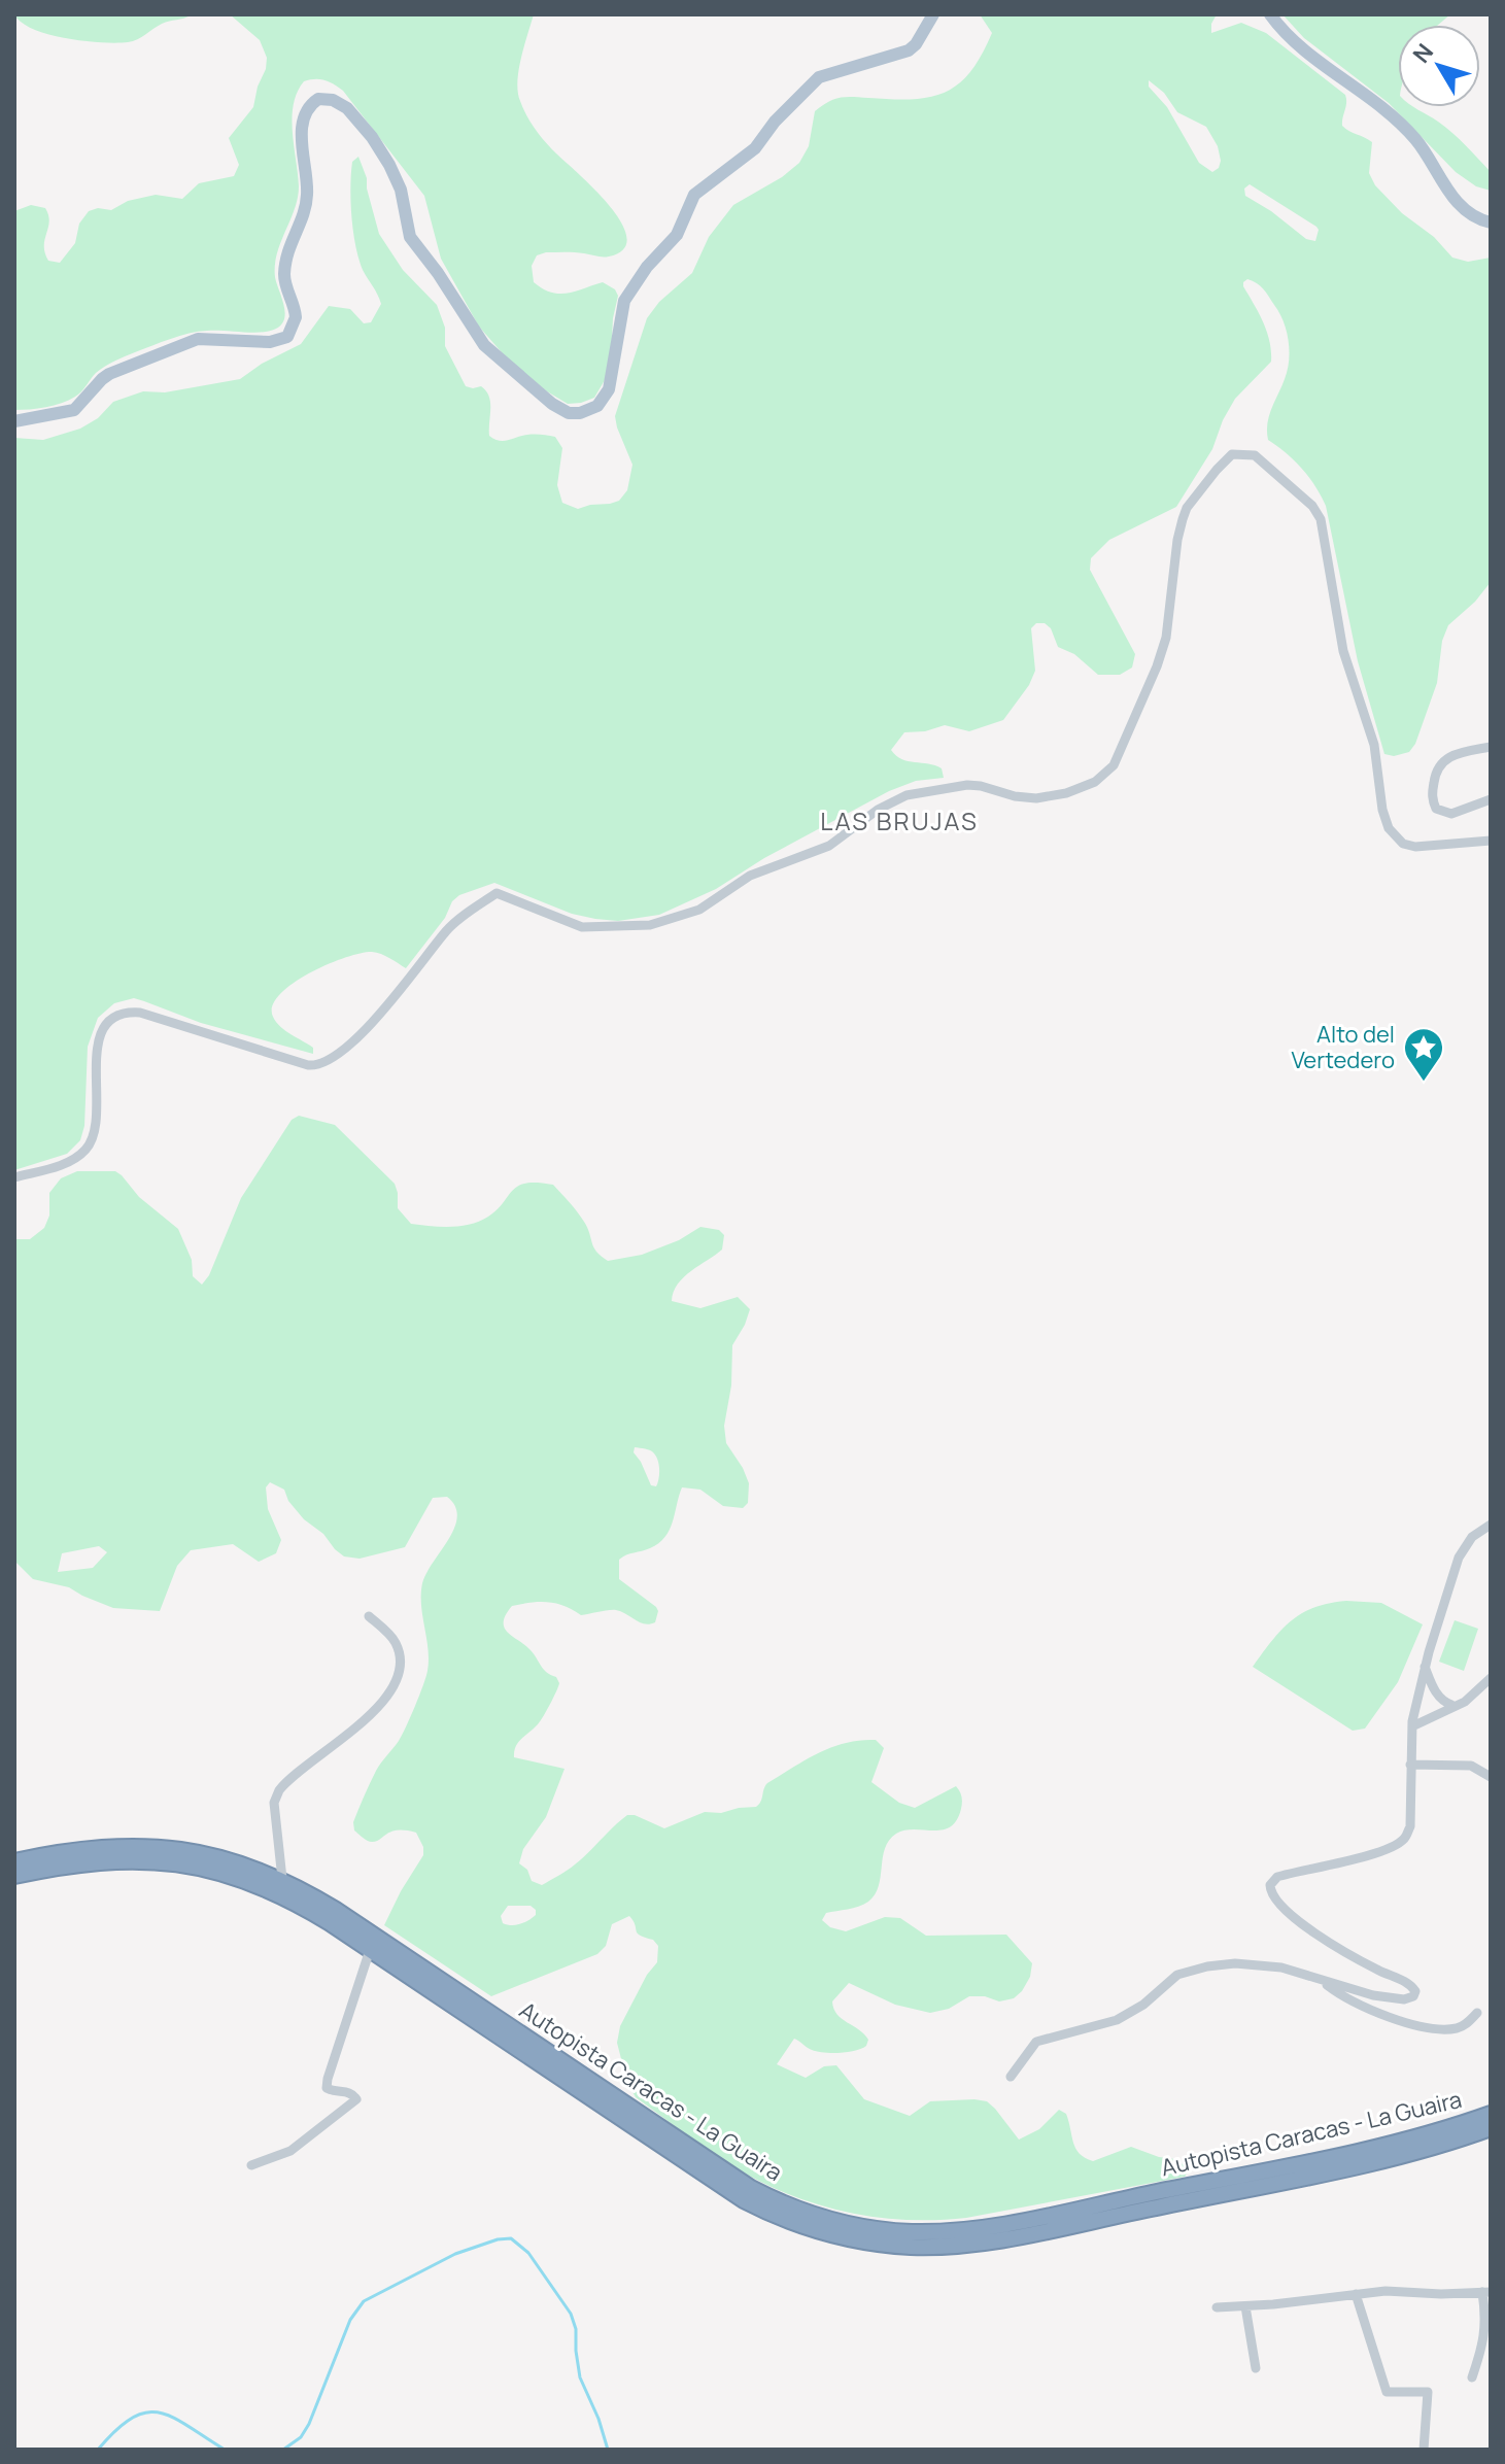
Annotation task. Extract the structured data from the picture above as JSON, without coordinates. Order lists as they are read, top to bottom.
{
  "streets": {
    "highway": ["Autopista Caracas - La Guaira"]
  },
  "districts": ["LAS BRUJAS"],
  "places": {
    "place": ["Alto del Vertedero"]
  },
  "north": "top left"
}
